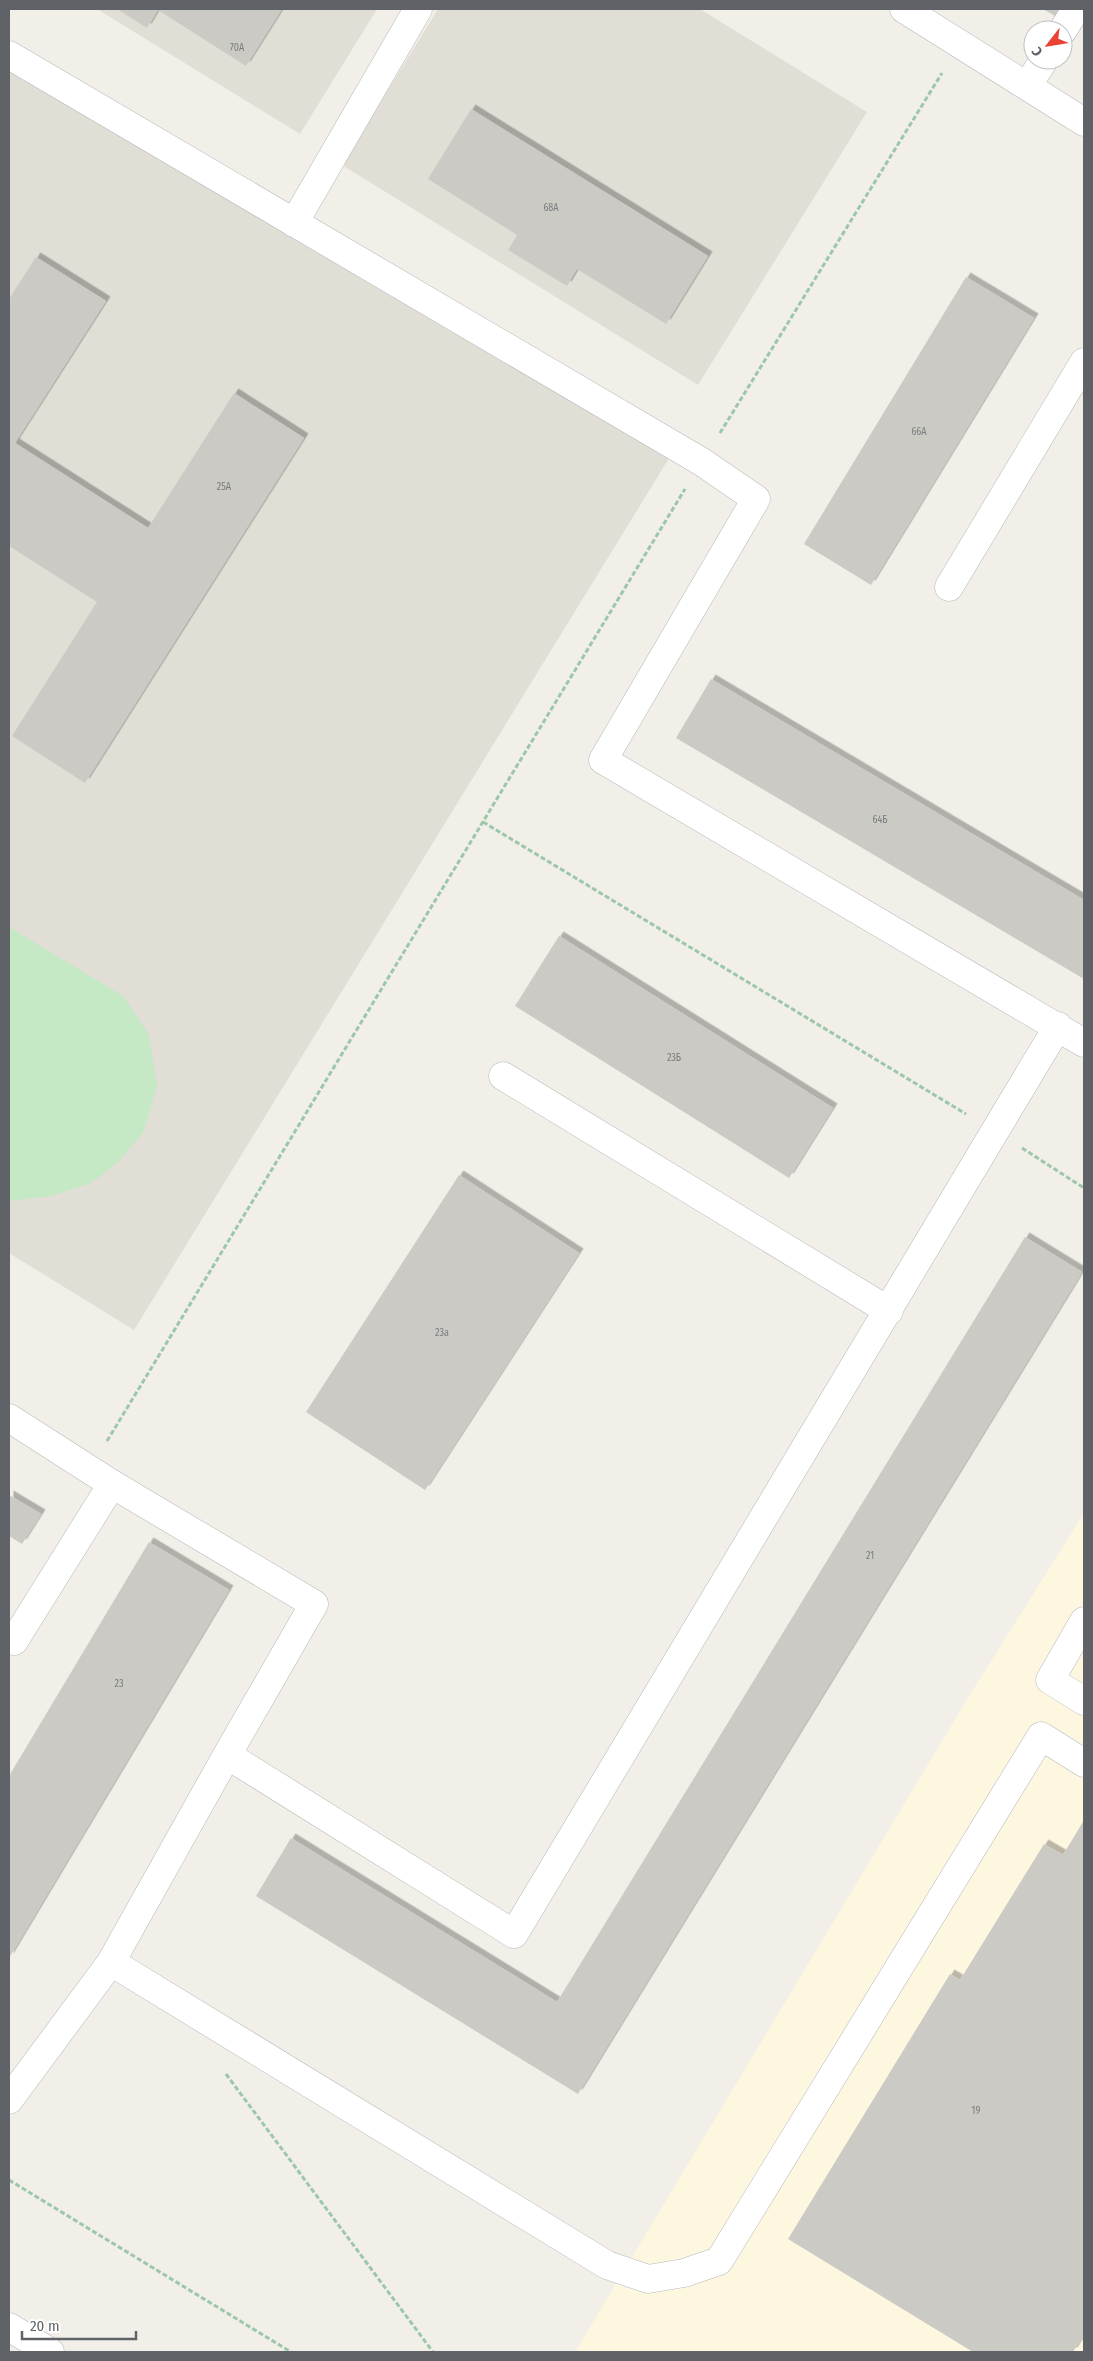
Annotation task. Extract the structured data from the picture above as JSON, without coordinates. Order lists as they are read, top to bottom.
{
  "house_numbers": [
    "70А",
    "68А",
    "66А",
    "25А",
    "64Б",
    "23Б",
    "23а",
    "21",
    "23",
    "19"
  ],
  "scale_bar": "20 m",
  "north": "bottom left"
}
